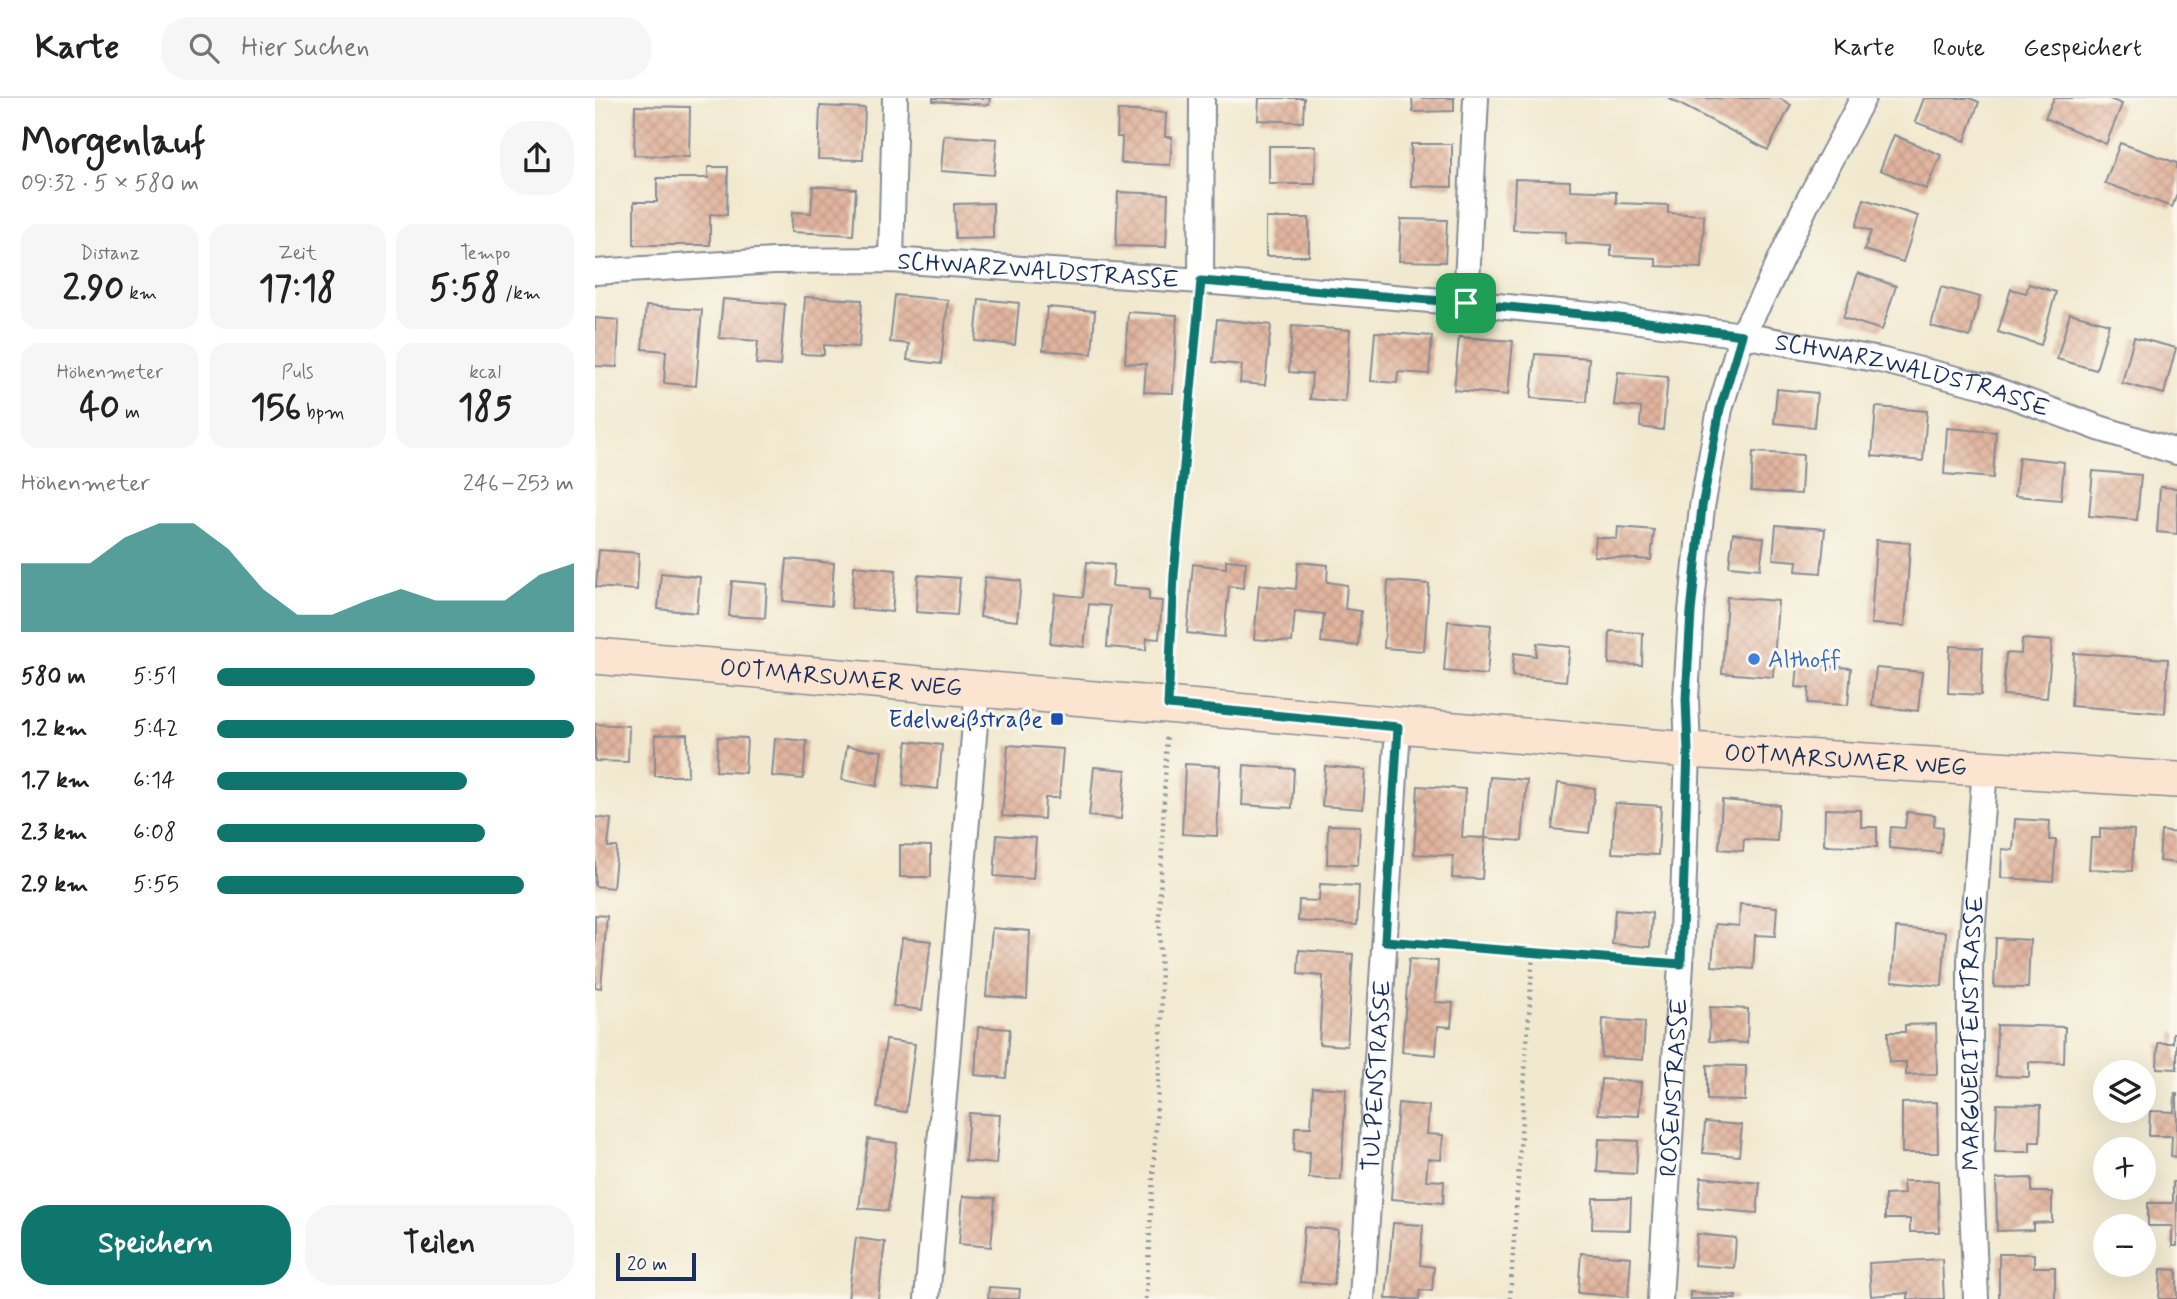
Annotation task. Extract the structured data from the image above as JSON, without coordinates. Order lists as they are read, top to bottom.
{
  "streets": {
    "street": [
      "SCHWARZWALDSTRASSE",
      "OOTMARSUMER WEG",
      "MARGUERITENSTRASSE",
      "TULPENSTRASSE",
      "ROSENSTRASSE"
    ]
  },
  "crossings": [
    ["SCHWARZWALDSTRASSE", "ROSENSTRASSE"],
    ["OOTMARSUMER WEG", "MARGUERITENSTRASSE"],
    ["OOTMARSUMER WEG", "TULPENSTRASSE"],
    ["OOTMARSUMER WEG", "ROSENSTRASSE"]
  ],
  "places": {
    "other": ["Althoff"],
    "transit": ["Edelweißstraße"]
  },
  "scale_bar": "20 m",
  "page": {
    "header": "Karte",
    "search": "Hier suchen",
    "nav": ["Karte", "Route", "Gespeichert"],
    "heading": ["Morgenlauf", "09:32 · 5 × 580 m"],
    "stats": [
      ["Distanz", "2.90 km"],
      ["Zeit", "17:18"],
      ["Tempo", "5:58 /km"],
      ["Höhenmeter", "40 m"],
      ["Puls", "156 bpm"],
      ["kcal", "185"]
    ],
    "chart": ["Höhenmeter", "246–253 m"],
    "list": [
      {
        "name": "580 m",
        "note": "5:51"
      },
      {
        "name": "1.2 km",
        "note": "5:42"
      },
      {
        "name": "1.7 km",
        "note": "6:14"
      },
      {
        "name": "2.3 km",
        "note": "6:08"
      },
      {
        "name": "2.9 km",
        "note": "5:55"
      }
    ],
    "map_buttons": ["+", "−"],
    "buttons": ["Speichern", "Teilen"],
    "scale": "20 m"
  }
}
